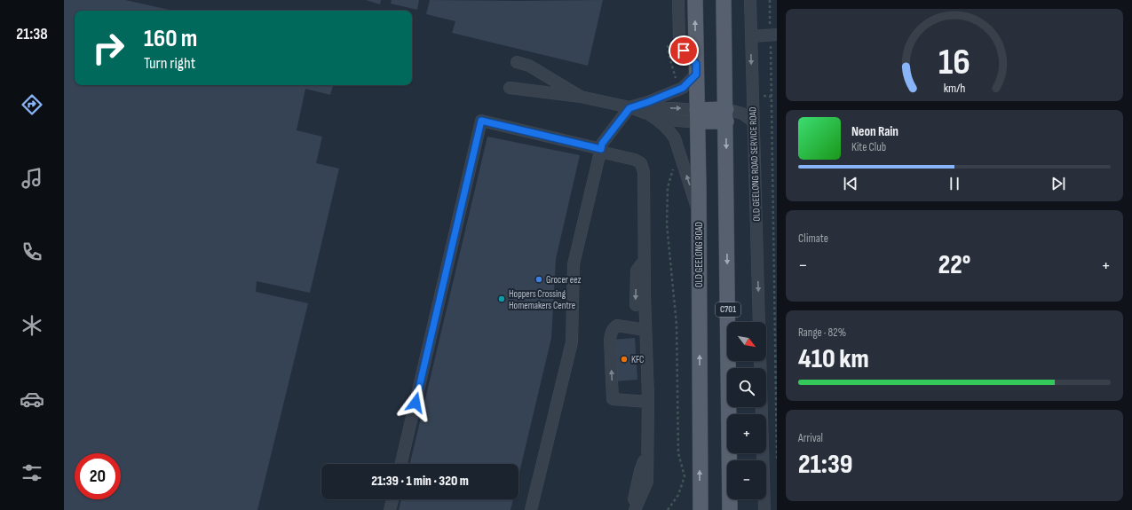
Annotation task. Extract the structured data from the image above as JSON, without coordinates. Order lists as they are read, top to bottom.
{
  "streets": {
    "main road": ["OLD GEELONG ROAD", "C701"],
    "street": ["OLD GEELONG ROAD SERVICE ROAD"]
  },
  "one_way": ["OLD GEELONG ROAD SERVICE ROAD"],
  "places": ["Grocer eez", "Hoppers Crossing Homemakers Centre", "KFC"],
  "north": "bottom right",
  "page": {
    "tabs": "21:38",
    "turn": ["160 m", "Turn right"],
    "song": ["Neon Rain", "Kite Club"],
    "tile": [
      "Climate",
      ["Range · 82%", "410 km"],
      ["Arrival", "21:39"]
    ],
    "heat": ["−", "22°", "+"],
    "map_buttons": ["+", "−"],
    "limit": "20",
    "trip": "21:39 · 1 min · 320 m",
    "gauge": ["16", "km/h"]
  }
}
